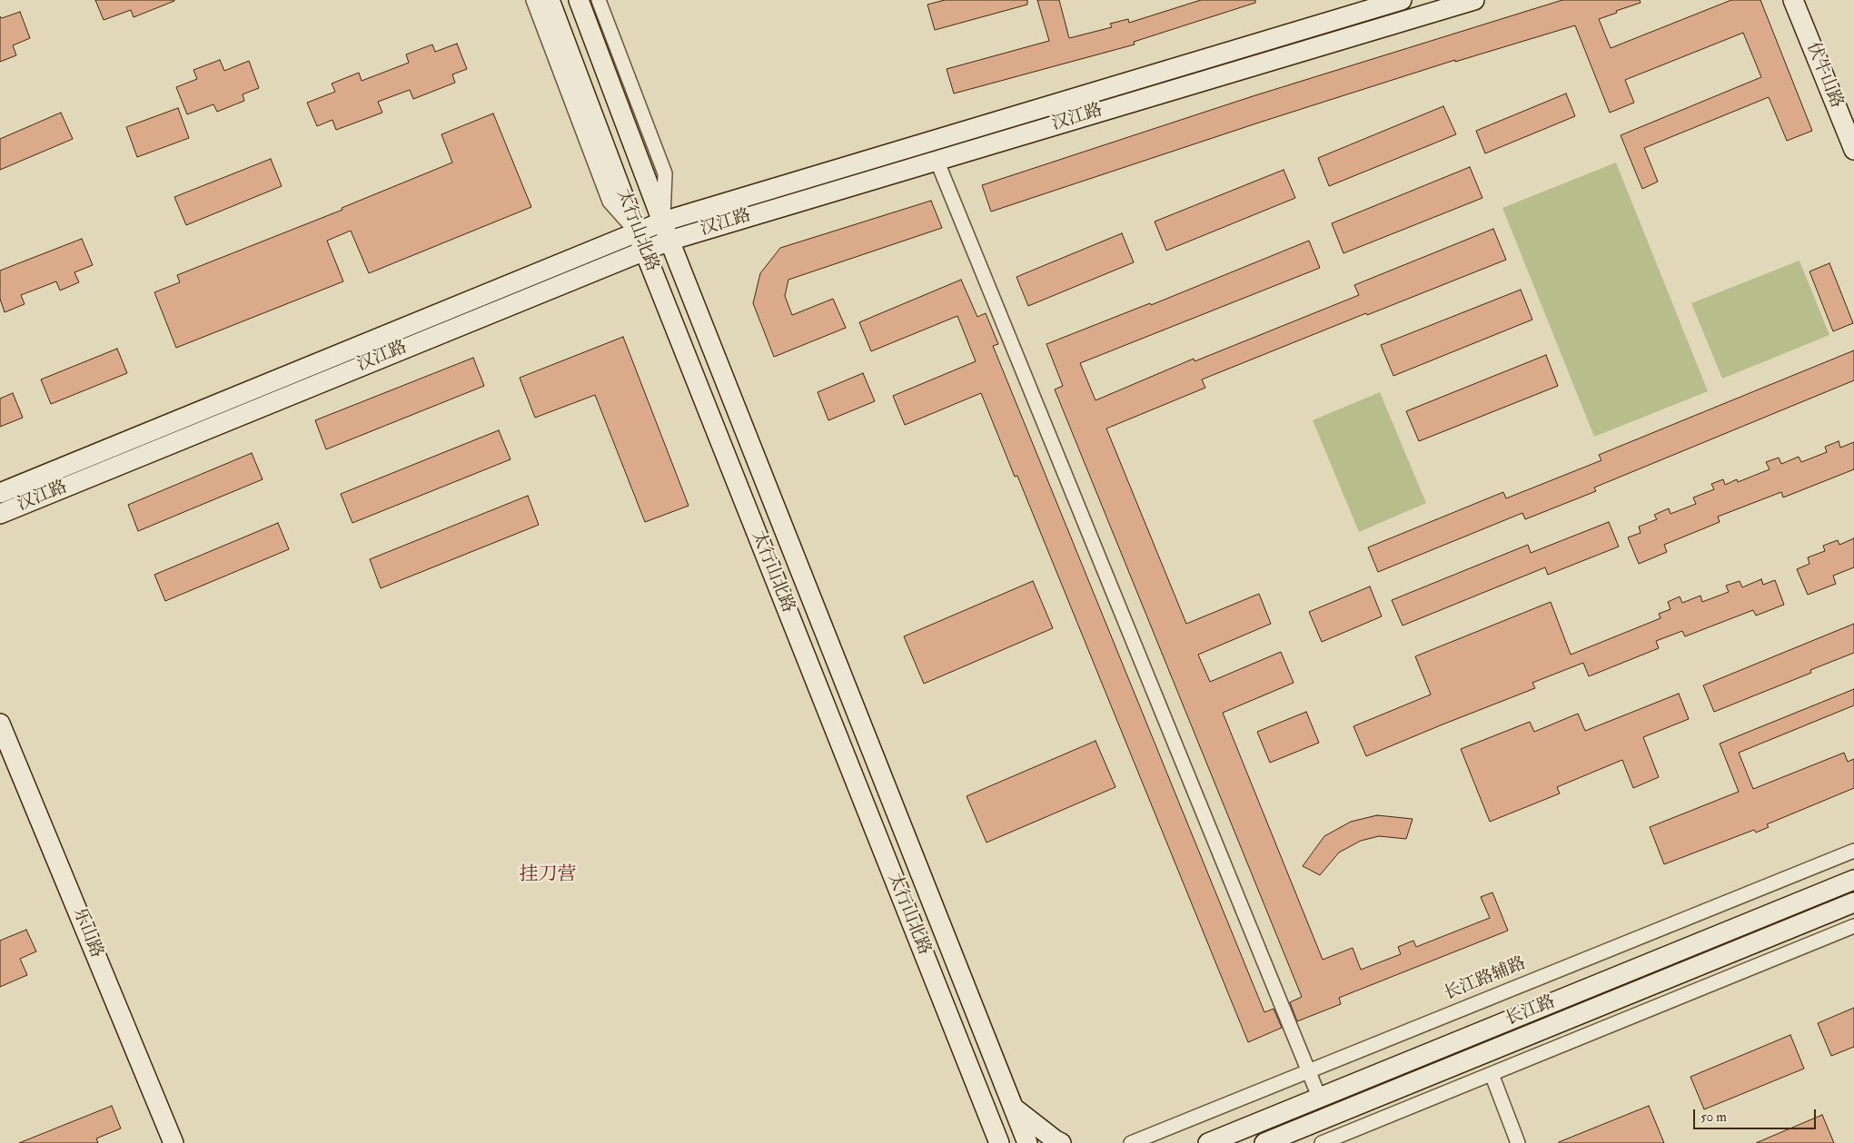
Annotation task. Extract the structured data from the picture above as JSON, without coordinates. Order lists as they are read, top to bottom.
{
  "streets": {
    "main road": [
      "伏牛山路",
      "汉江路",
      "太行山北路",
      "乐山路",
      "长江路"
    ],
    "street": ["长江路辅路"]
  },
  "crossings": [
    ["汉江路", "太行山北路"]
  ],
  "districts": ["挂刀营"],
  "scale_bar": "50 m"
}
